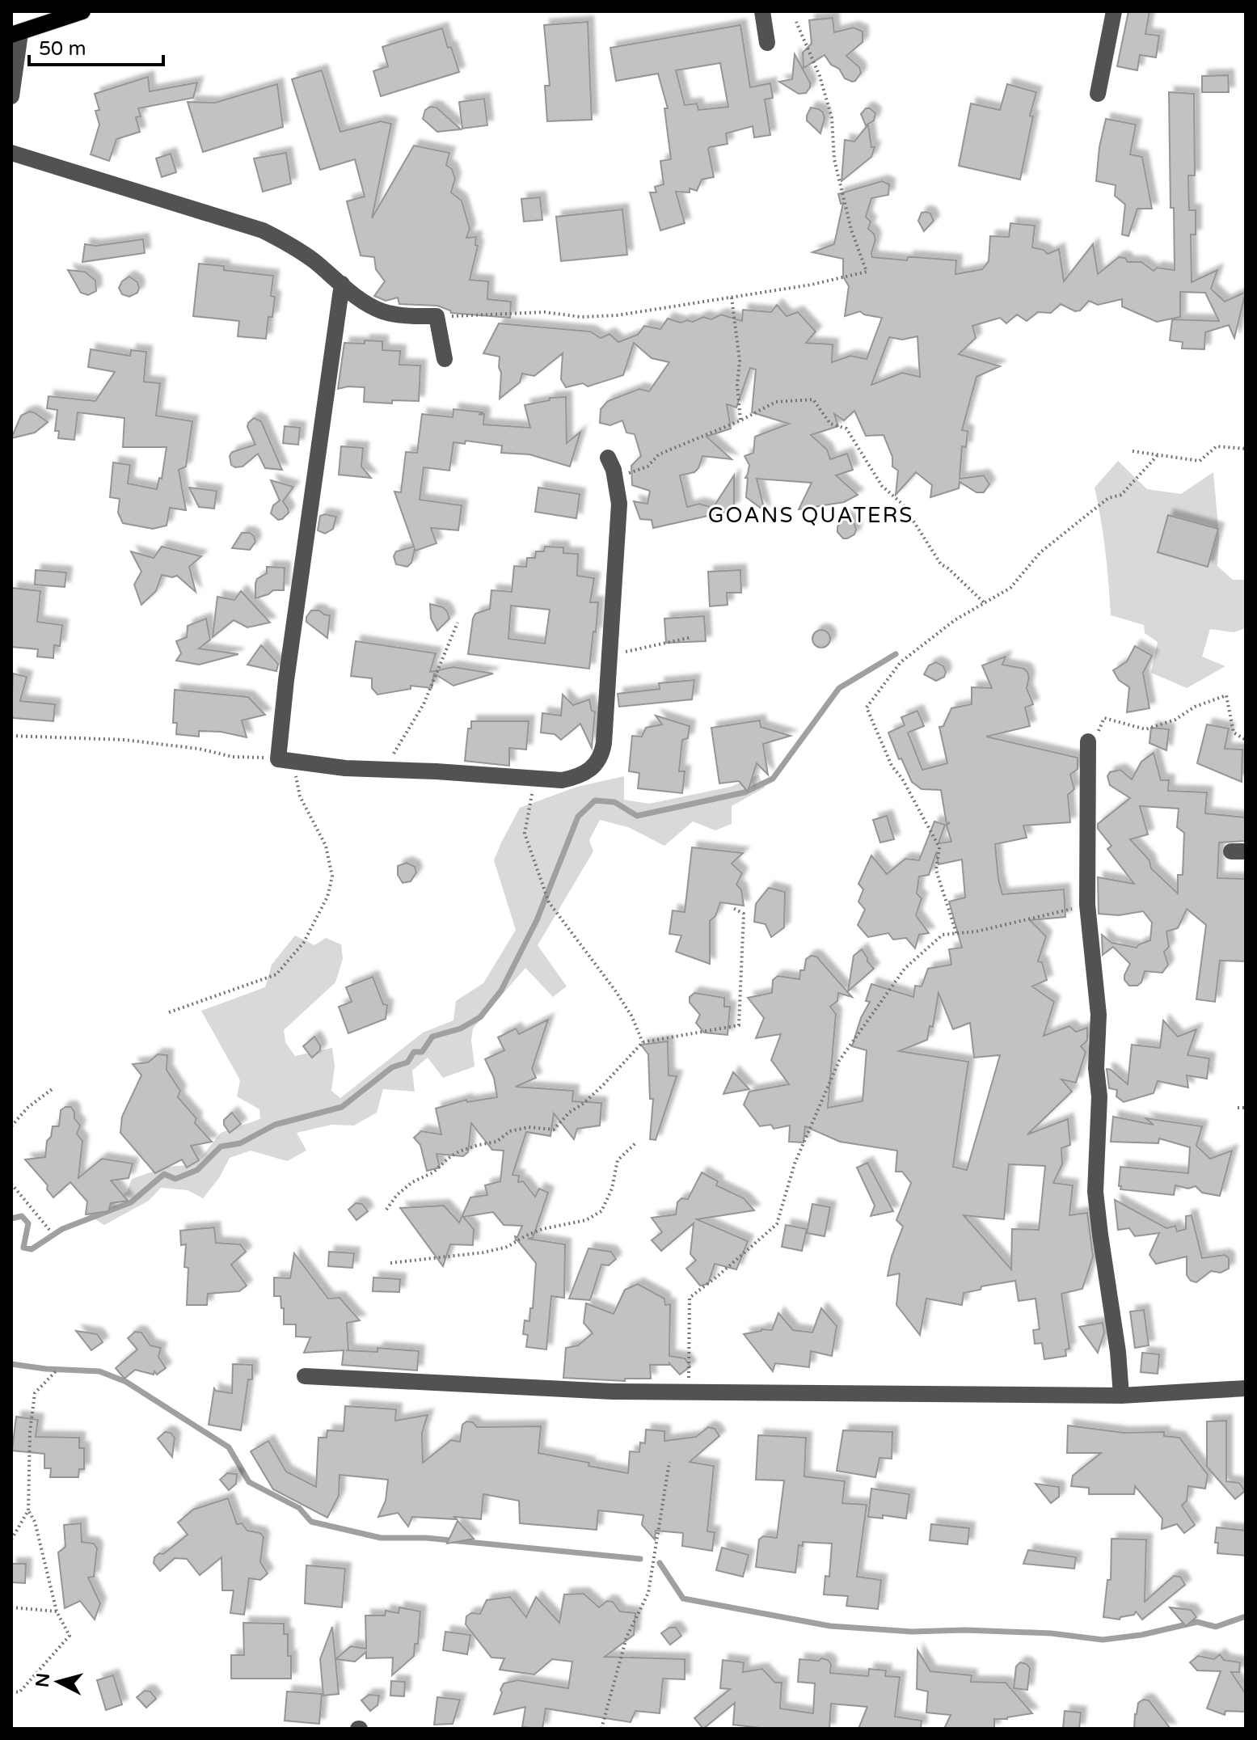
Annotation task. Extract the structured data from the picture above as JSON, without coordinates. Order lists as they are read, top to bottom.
{
  "districts": ["GOANS QUATERS"],
  "scale_bar": "50 m",
  "north": "left"
}
